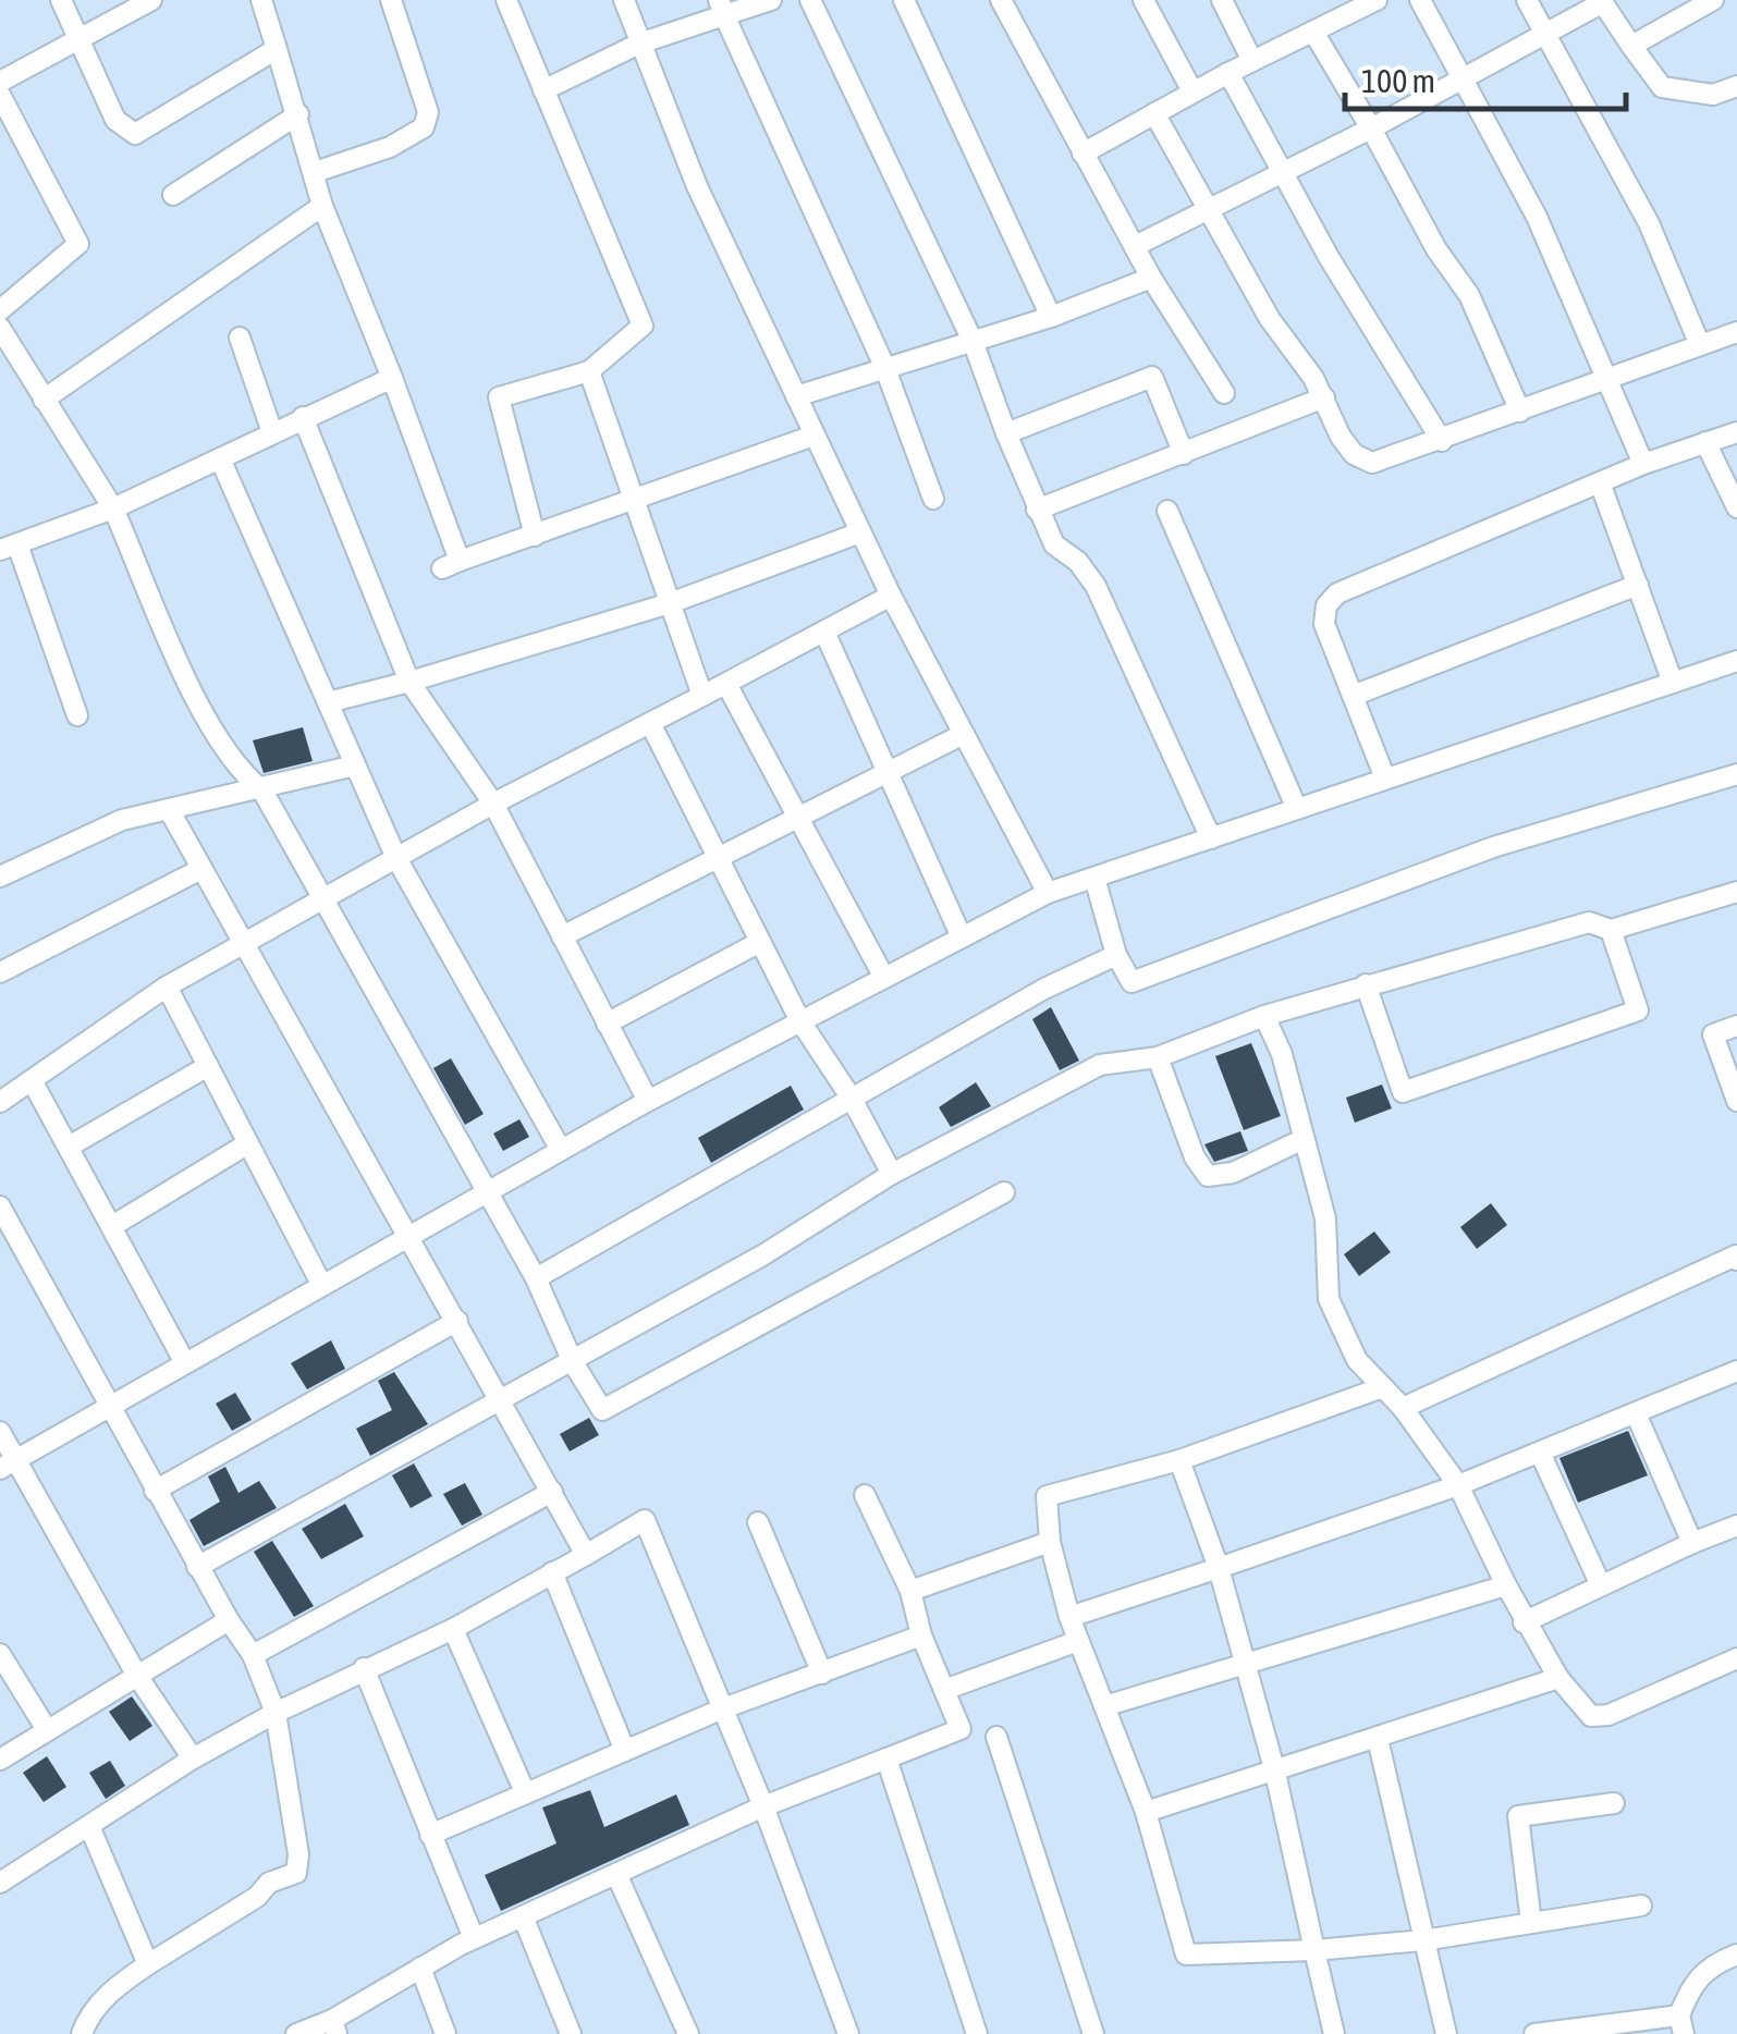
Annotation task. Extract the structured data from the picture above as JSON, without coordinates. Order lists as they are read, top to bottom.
{
  "scale_bar": "100 m"
}
